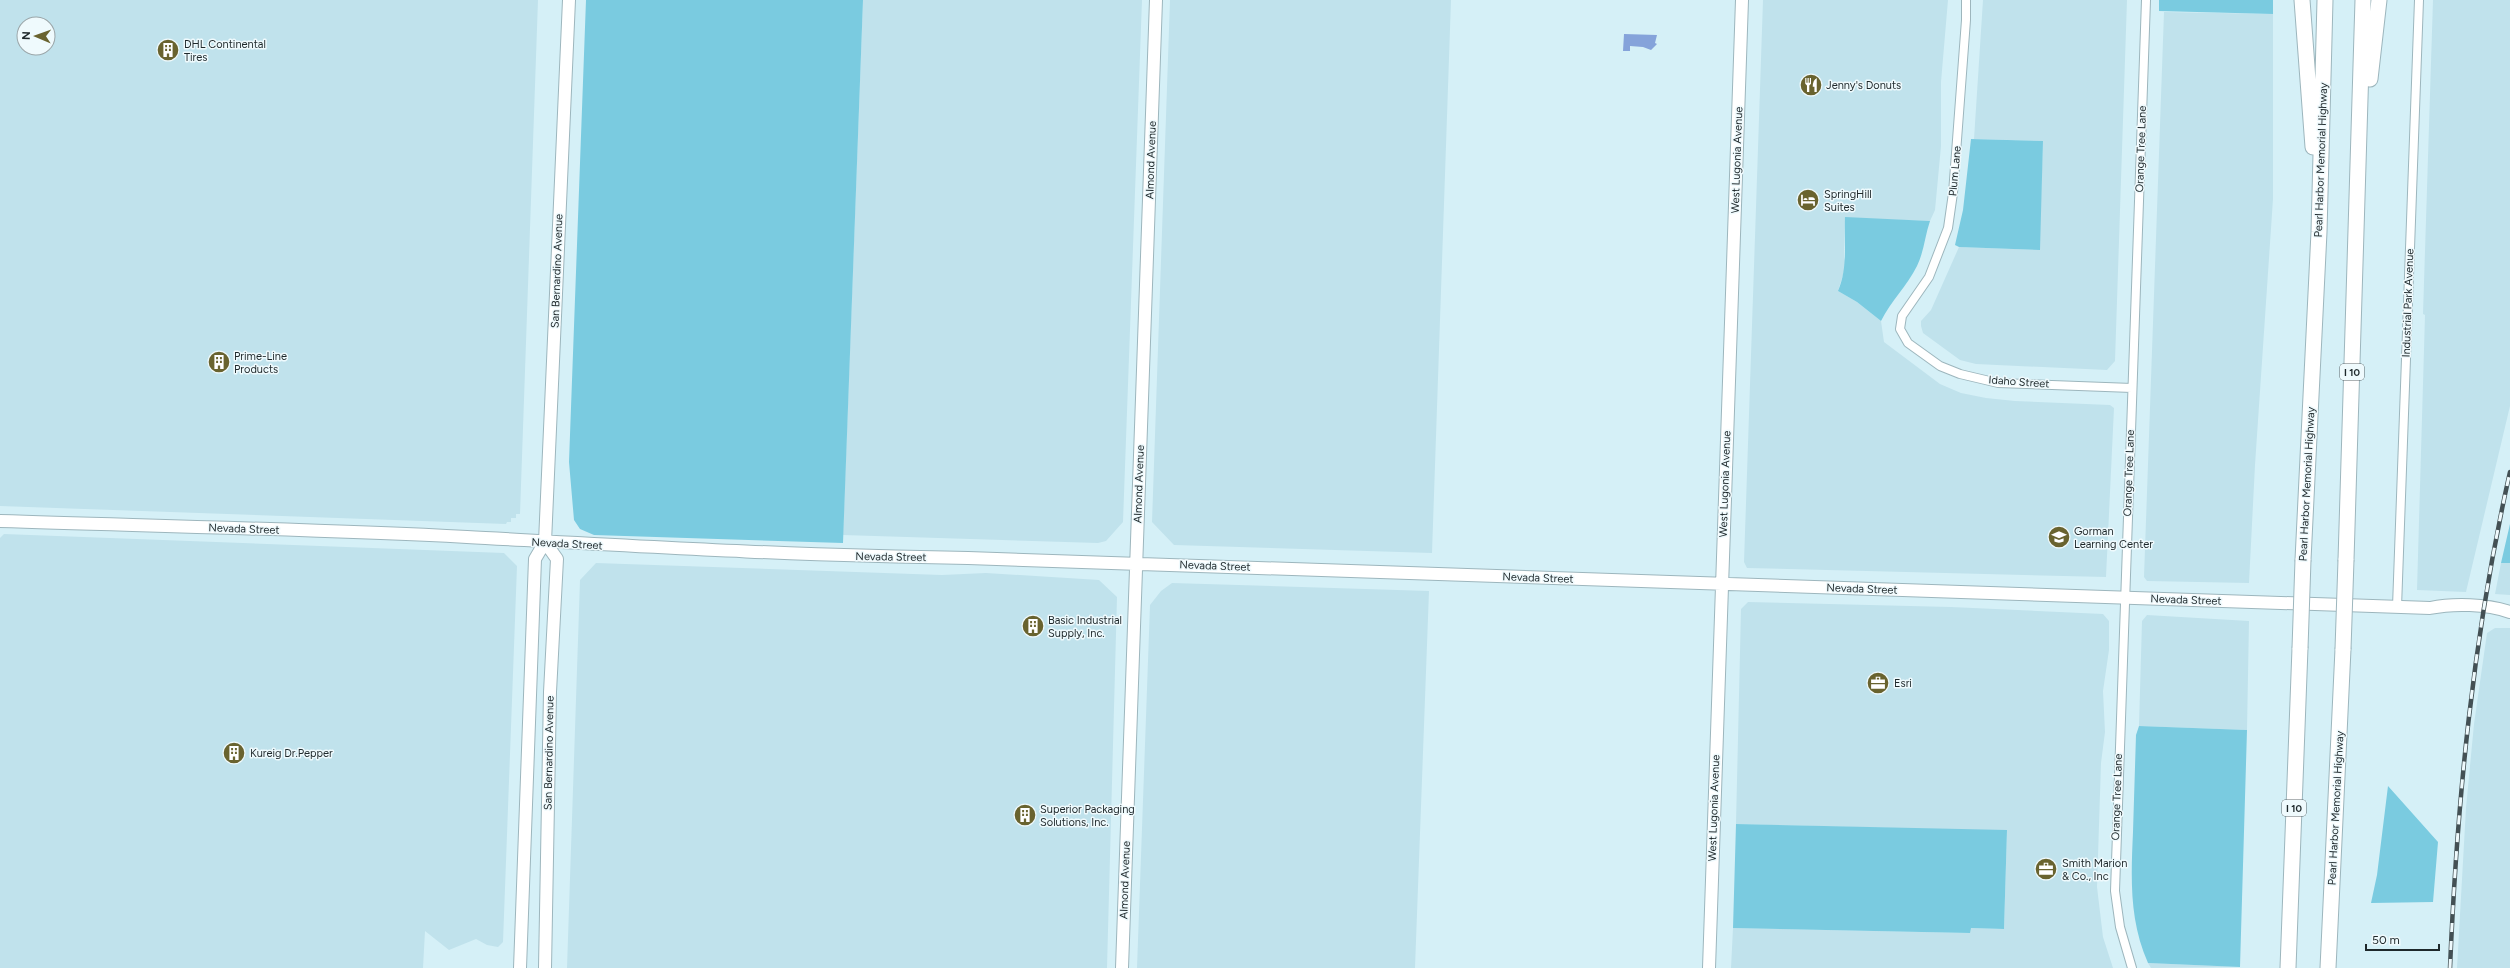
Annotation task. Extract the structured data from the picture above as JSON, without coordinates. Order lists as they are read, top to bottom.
{
  "streets": {
    "highway": ["Pearl Harbor Memorial Highway", "I 10"],
    "street": [
      "Orange Tree Lane",
      "Almond Avenue",
      "West Lugonia Avenue",
      "Plum Lane",
      "San Bernardino Avenue",
      "Industrial Park Avenue",
      "Idaho Street",
      "Nevada Street"
    ]
  },
  "crossings": [
    ["Orange Tree Lane", "Idaho Street"],
    ["Orange Tree Lane", "Nevada Street"],
    ["Almond Avenue", "Nevada Street"],
    ["West Lugonia Avenue", "Nevada Street"],
    ["Plum Lane", "Idaho Street"],
    ["San Bernardino Avenue", "Nevada Street"],
    ["Industrial Park Avenue", "Nevada Street"]
  ],
  "places": {
    "building": [
      "DHL Continental Tires",
      "Prime-Line Products",
      "Basic Industrial Supply, Inc.",
      "Kureig Dr.Pepper",
      "Superior Packaging Solutions, Inc."
    ],
    "restaurant": ["Jenny's Donuts"],
    "hotel": ["SpringHill Suites"],
    "school or university": ["Gorman Learning Center"],
    "office": ["Esri", "Smith Marion & Co., Inc"]
  },
  "scale_bar": "50 m",
  "north": "left"
}
